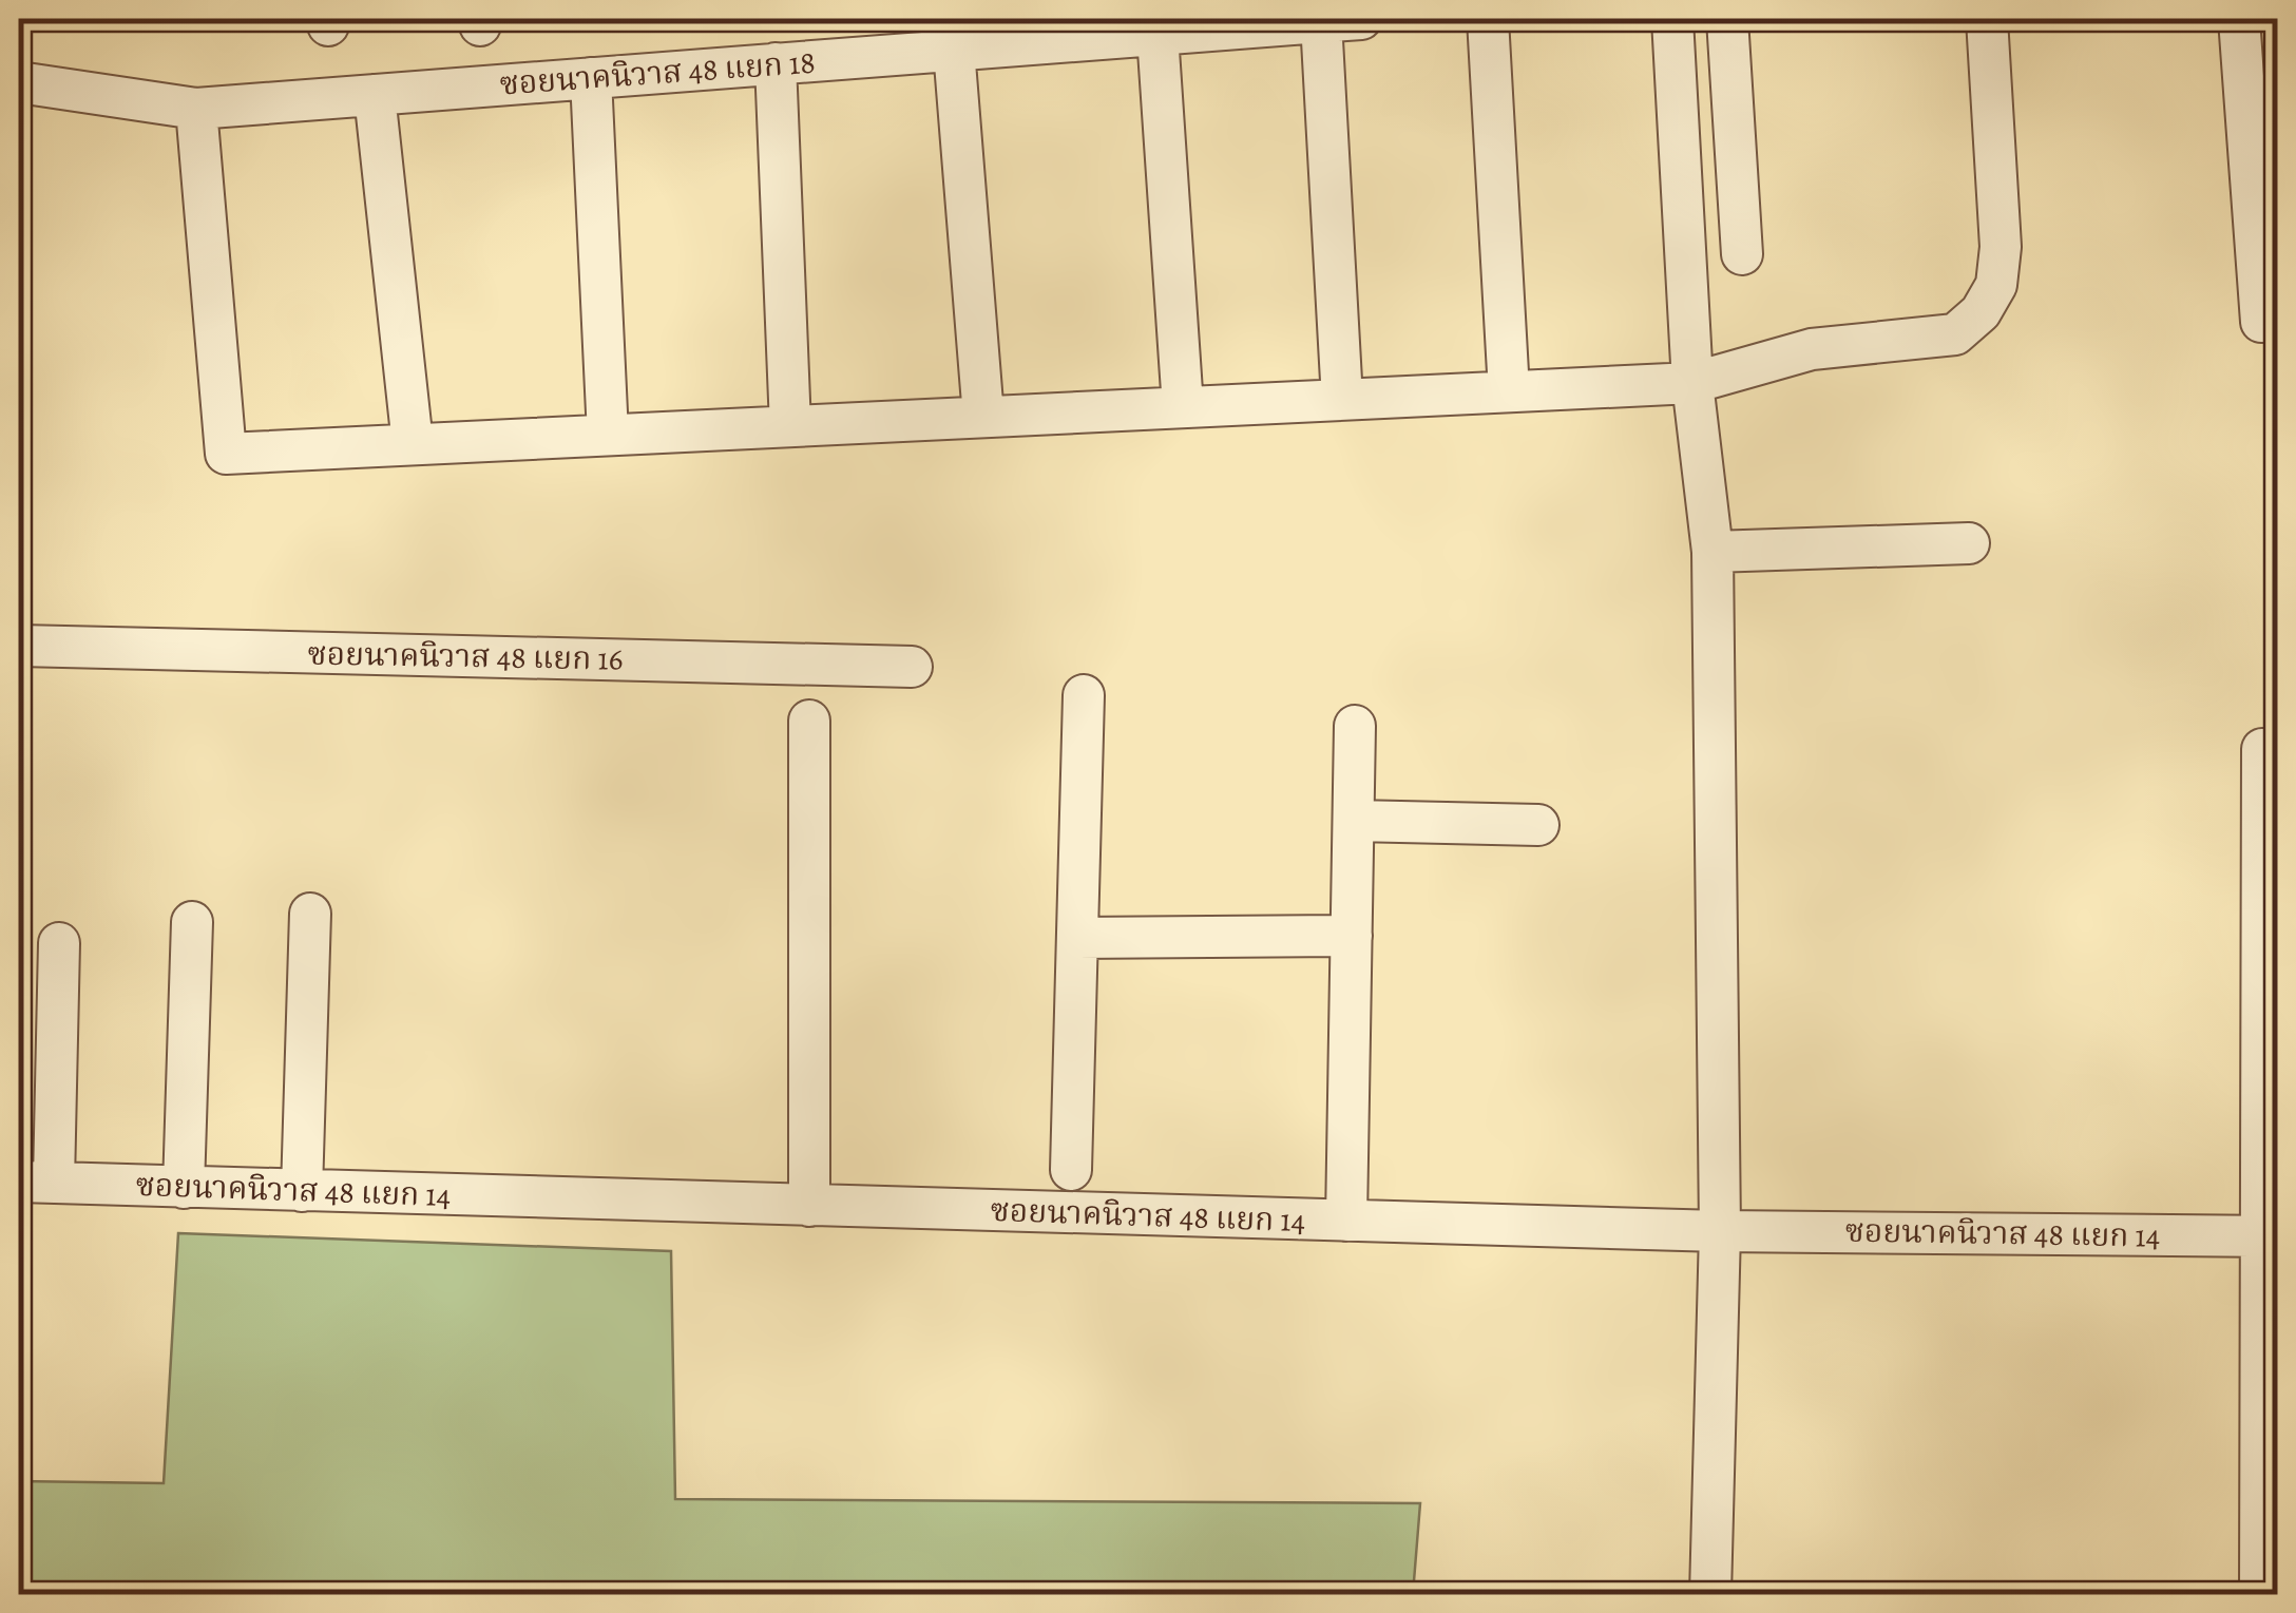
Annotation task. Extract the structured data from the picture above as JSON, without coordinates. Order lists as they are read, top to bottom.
{
  "streets": {
    "street": ["ซอยนาคนิวาส 48 แยก 18", "ซอยนาคนิวาส 48 แยก 16", "ซอยนาคนิวาส 48 แยก 14"]
  }
}
